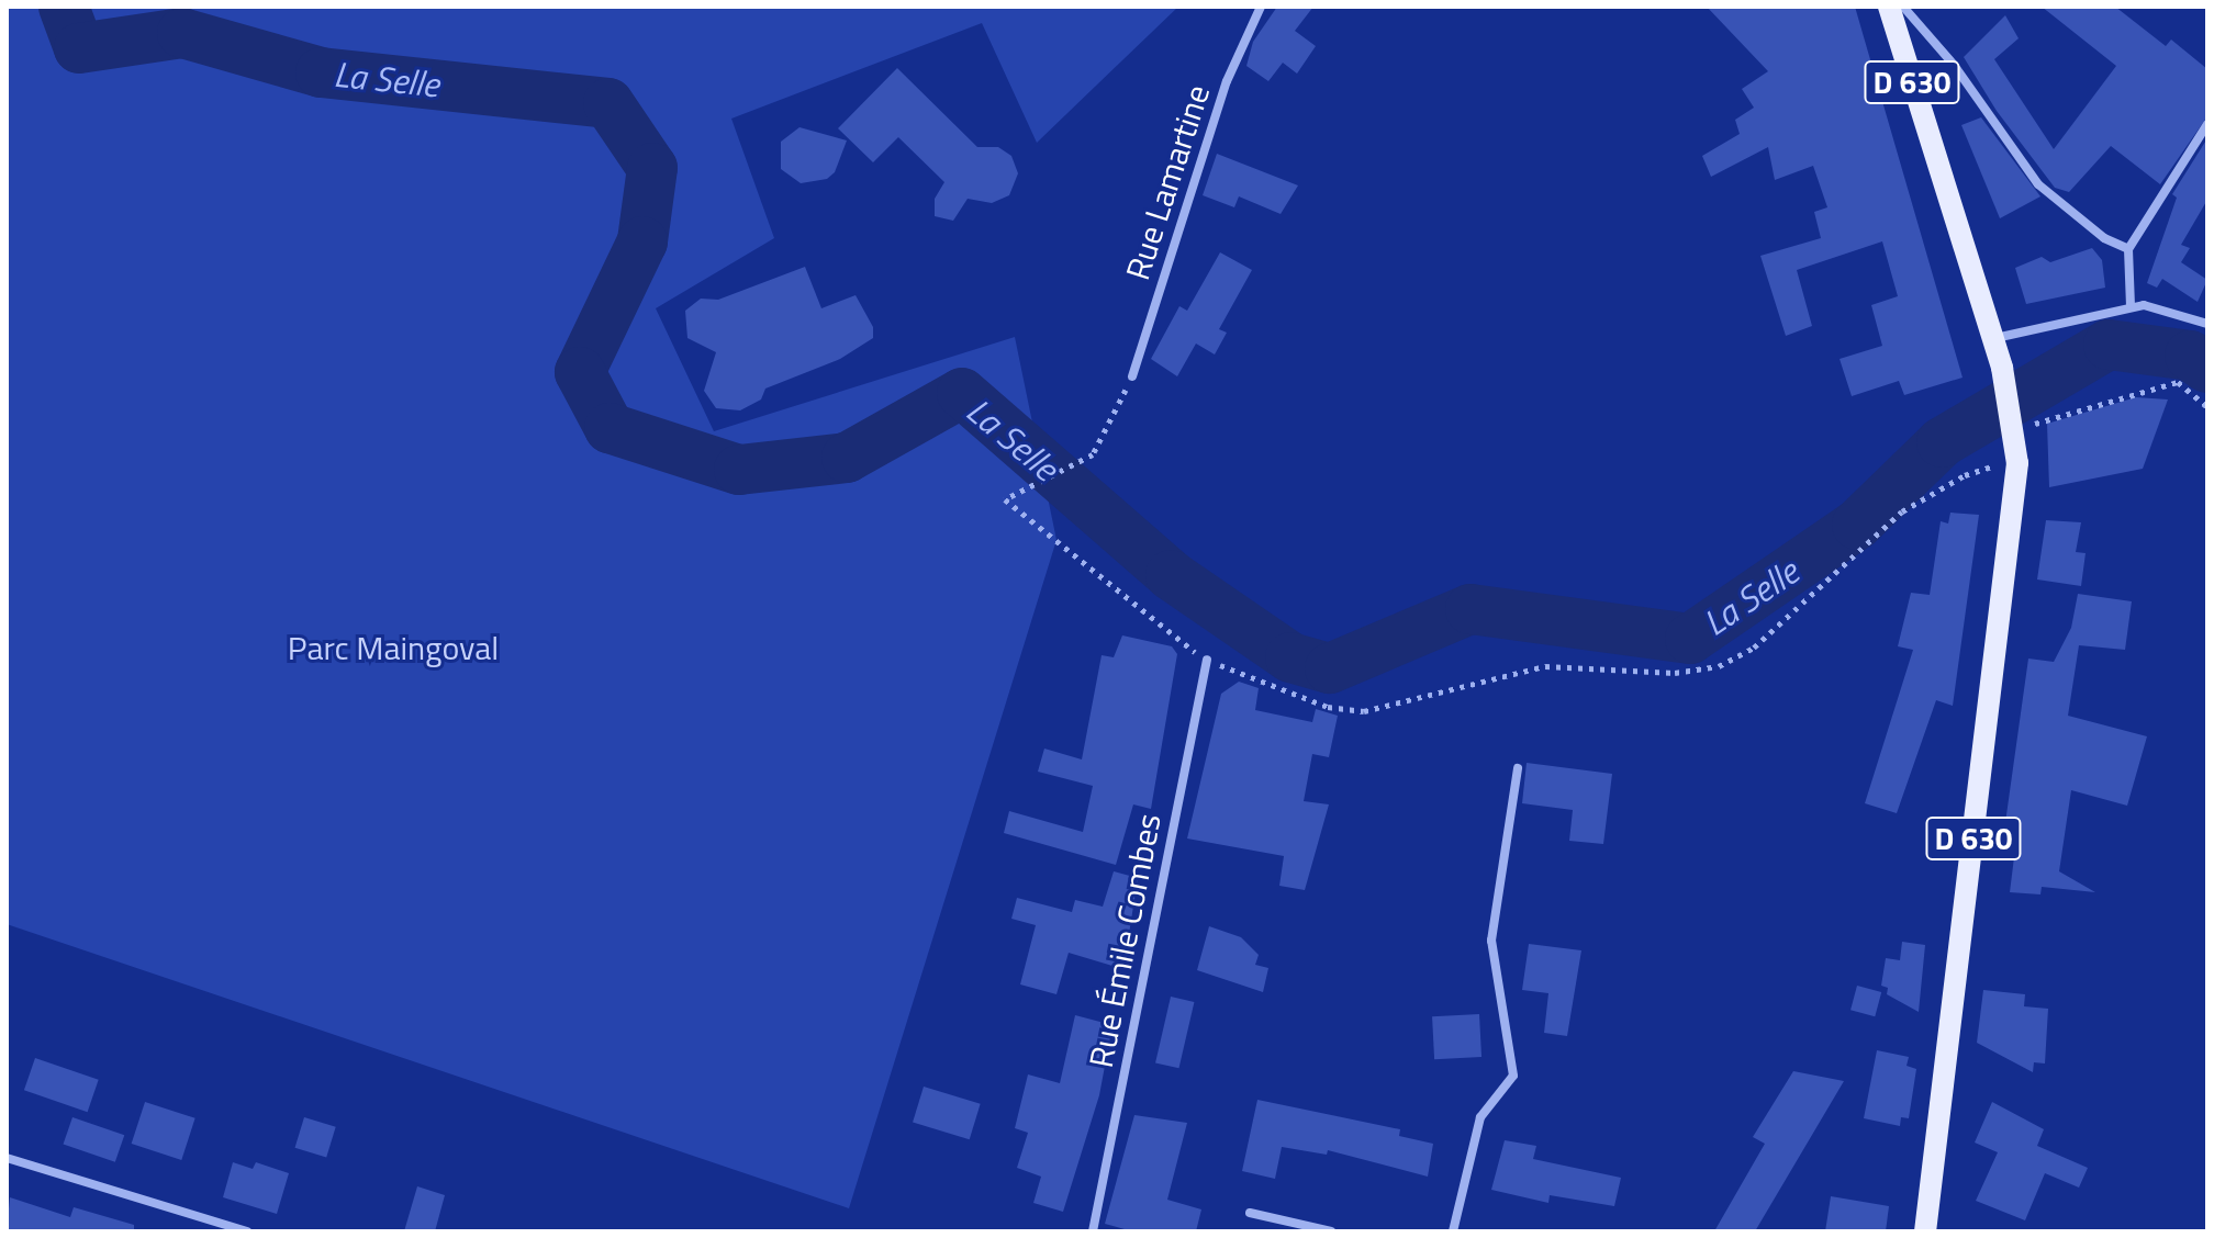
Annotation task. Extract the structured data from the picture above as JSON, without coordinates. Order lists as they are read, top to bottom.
{
  "streets": {
    "main road": ["D 630"],
    "street": ["Rue Lamartine", "Rue Émile Combes"]
  },
  "water": ["La Selle"],
  "parks": ["Parc Maingoval"]
}
